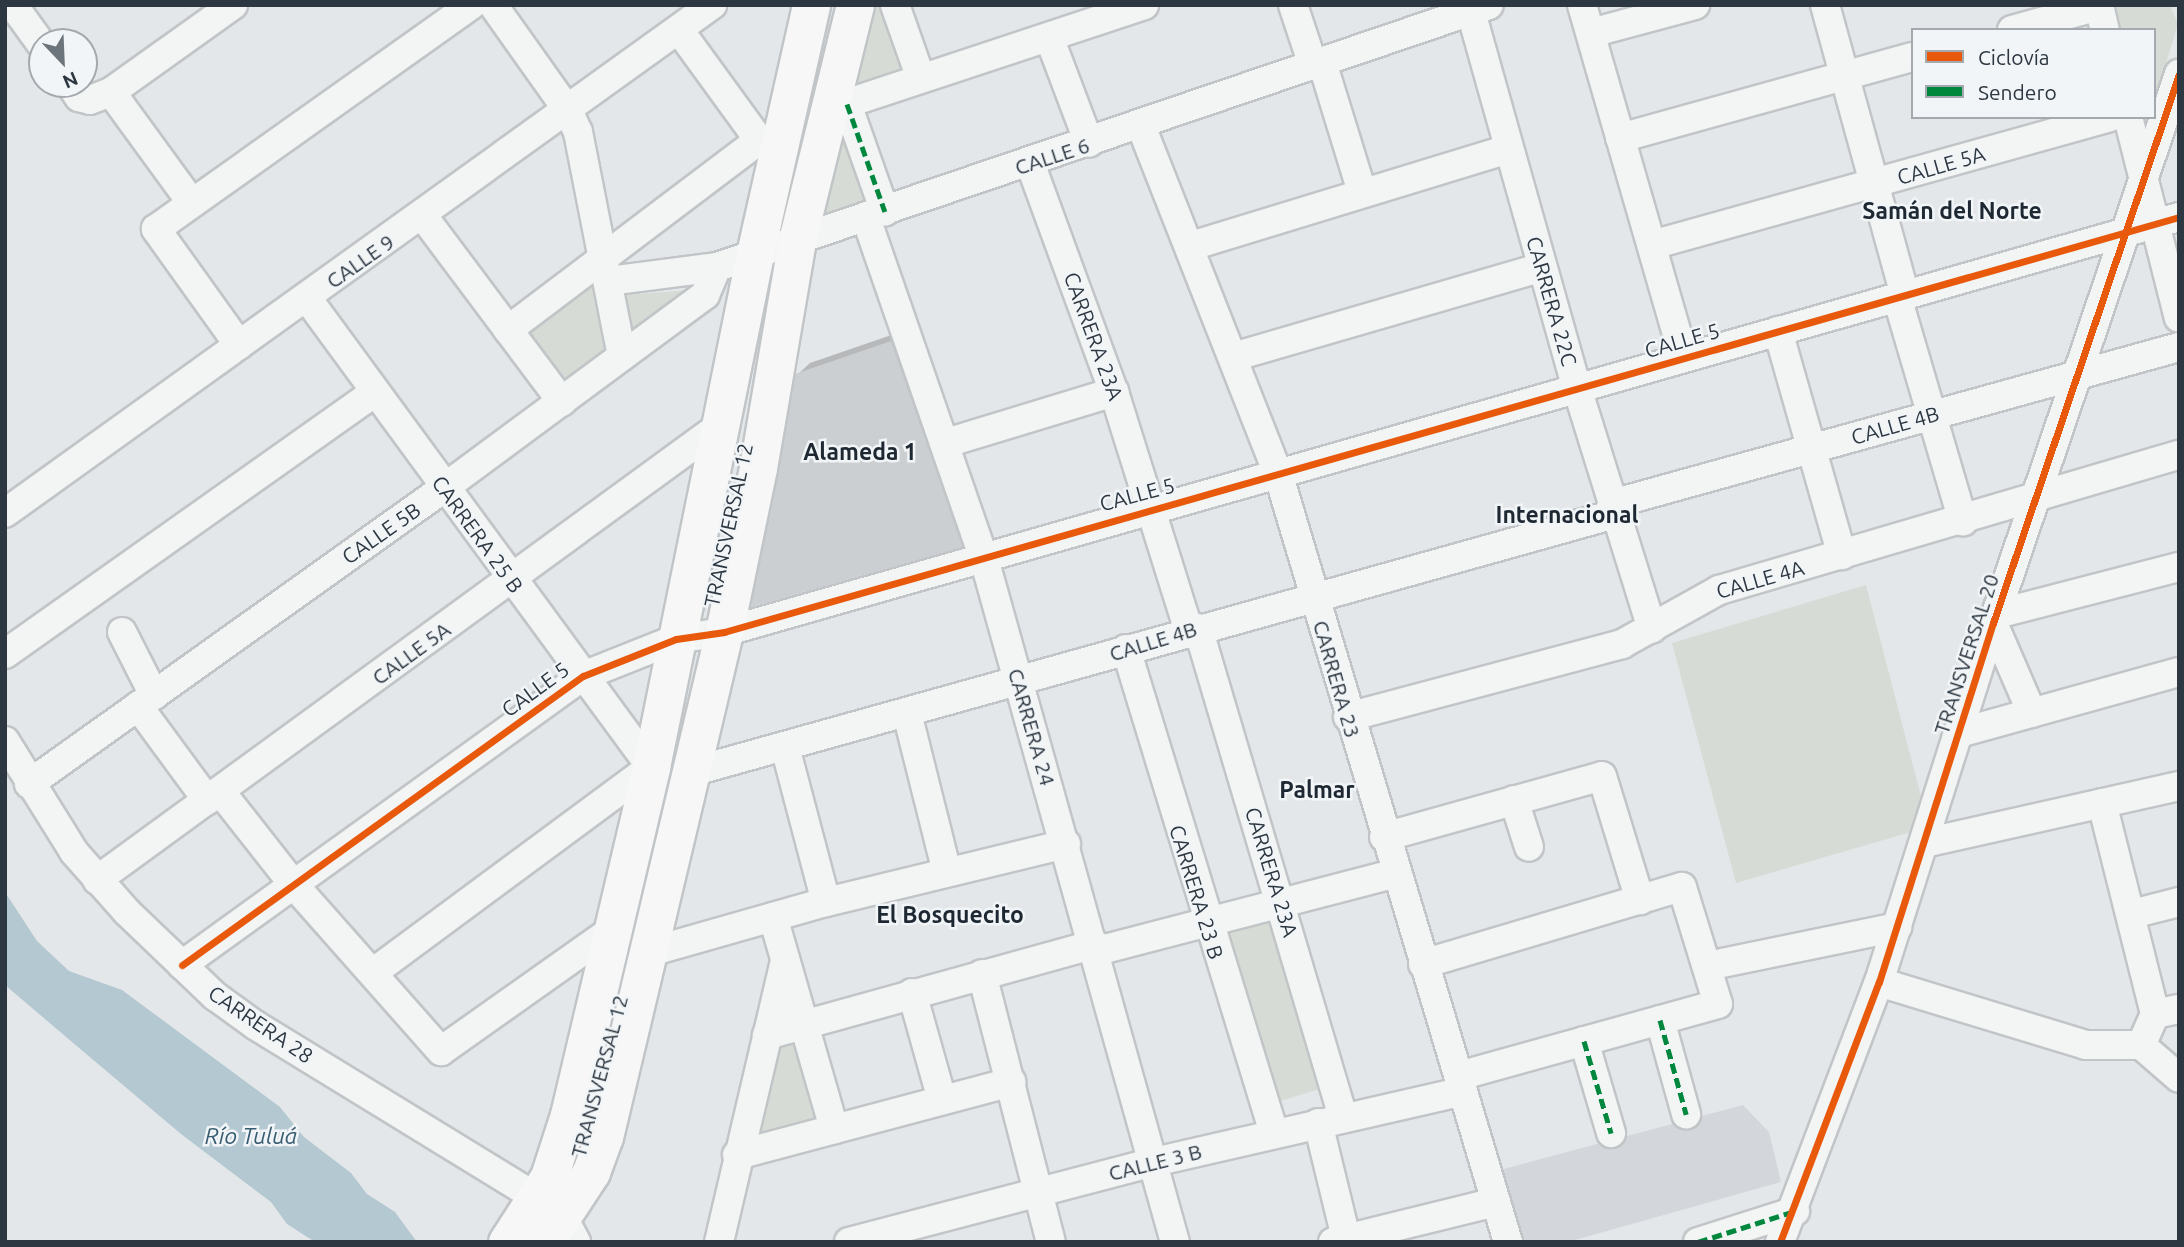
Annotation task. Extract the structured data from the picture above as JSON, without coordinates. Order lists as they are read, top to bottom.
{
  "streets": {
    "main road": ["TRANSVERSAL 12"],
    "street": [
      "CALLE 6",
      "CALLE 5A",
      "CALLE 9",
      "CARRERA 22C",
      "CARRERA 23A",
      "CALLE 5",
      "CALLE 4B",
      "CALLE 5B",
      "CARRERA 25 B",
      "CALLE 4A",
      "TRANSVERSAL 20",
      "CARRERA 23",
      "CARRERA 24",
      "CARRERA 23 B",
      "CARRERA 28",
      "CALLE 3 B"
    ]
  },
  "crossings": [
    ["CALLE 6", "CARRERA 22C"],
    ["CALLE 6", "CARRERA 23A"],
    ["CALLE 6", "TRANSVERSAL 12"],
    ["CALLE 6", "CALLE 5B"],
    ["CALLE 6", "CARRERA 23"],
    ["CALLE 6", "CARRERA 24"],
    ["CALLE 5A", "TRANSVERSAL 12"],
    ["CALLE 5A", "CARRERA 25 B"],
    ["CALLE 5A", "CARRERA 28"],
    ["CALLE 9", "CARRERA 25 B"],
    ["CARRERA 22C", "CALLE 5"],
    ["CARRERA 22C", "CALLE 4B"],
    ["CARRERA 22C", "CALLE 4A"],
    ["CARRERA 23A", "CALLE 5"],
    ["CARRERA 23A", "CALLE 4B"],
    ["CARRERA 23A", "CALLE 3 B"],
    ["CALLE 5", "TRANSVERSAL 12"],
    ["CALLE 5", "CARRERA 25 B"],
    ["CALLE 5", "TRANSVERSAL 20"],
    ["CALLE 5", "CARRERA 23"],
    ["CALLE 5", "CARRERA 24"],
    ["CALLE 5", "CARRERA 28"],
    ["CALLE 4B", "TRANSVERSAL 12"],
    ["CALLE 4B", "TRANSVERSAL 20"],
    ["CALLE 4B", "CARRERA 23"],
    ["CALLE 4B", "CARRERA 24"],
    ["CALLE 4B", "CARRERA 23 B"],
    ["TRANSVERSAL 12", "CARRERA 25 B"],
    ["TRANSVERSAL 12", "CARRERA 24"],
    ["TRANSVERSAL 12", "CARRERA 28"],
    ["CALLE 5B", "CARRERA 25 B"],
    ["CALLE 5B", "CARRERA 28"],
    ["CALLE 4A", "TRANSVERSAL 20"],
    ["CALLE 4A", "CARRERA 23"],
    ["CARRERA 23", "CALLE 3 B"],
    ["CARRERA 24", "CALLE 3 B"],
    ["CARRERA 23 B", "CALLE 3 B"]
  ],
  "districts": [
    "Samán del Norte",
    "Alameda 1",
    "Internacional",
    "Palmar",
    "El Bosquecito"
  ],
  "water": ["Río Tuluá"],
  "legend": ["Ciclovía", "Sendero"],
  "north": "bottom right"
}
